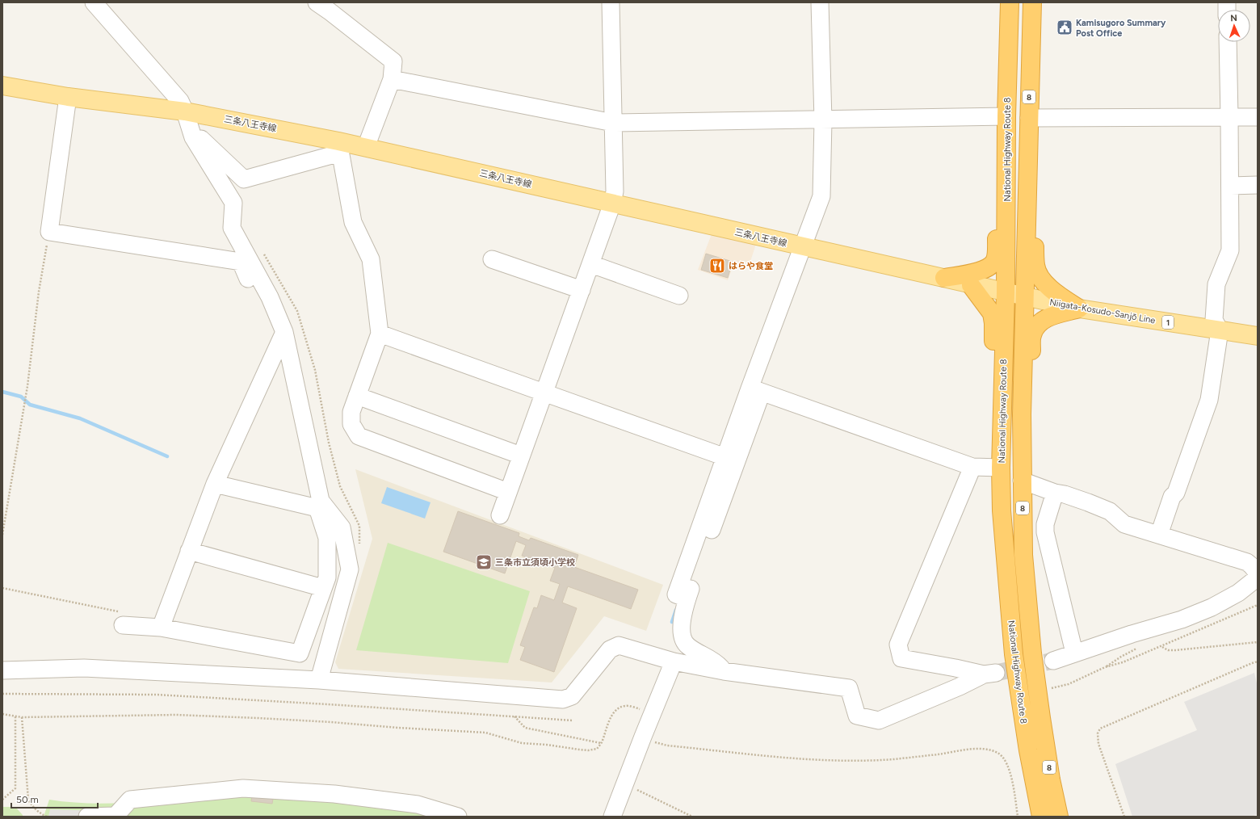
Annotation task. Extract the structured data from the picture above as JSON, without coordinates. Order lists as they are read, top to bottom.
{
  "streets": {
    "highway": ["8", "National Highway Route 8"],
    "main road": ["三条八王寺線", "Niigata-Kosudo-Sanjō Line", "1"]
  },
  "crossings": [
    ["三条八王寺線", "National Highway Route 8"],
    ["三条八王寺線", "Niigata-Kosudo-Sanjō Line"],
    ["National Highway Route 8", "Niigata-Kosudo-Sanjō Line"]
  ],
  "places": {
    "public building": ["Kamisugoro Summary Post Office"],
    "restaurant": ["はらや食堂"],
    "school or university": ["三条市立須頃小学校"]
  },
  "scale_bar": "50 m",
  "north": "top"
}
